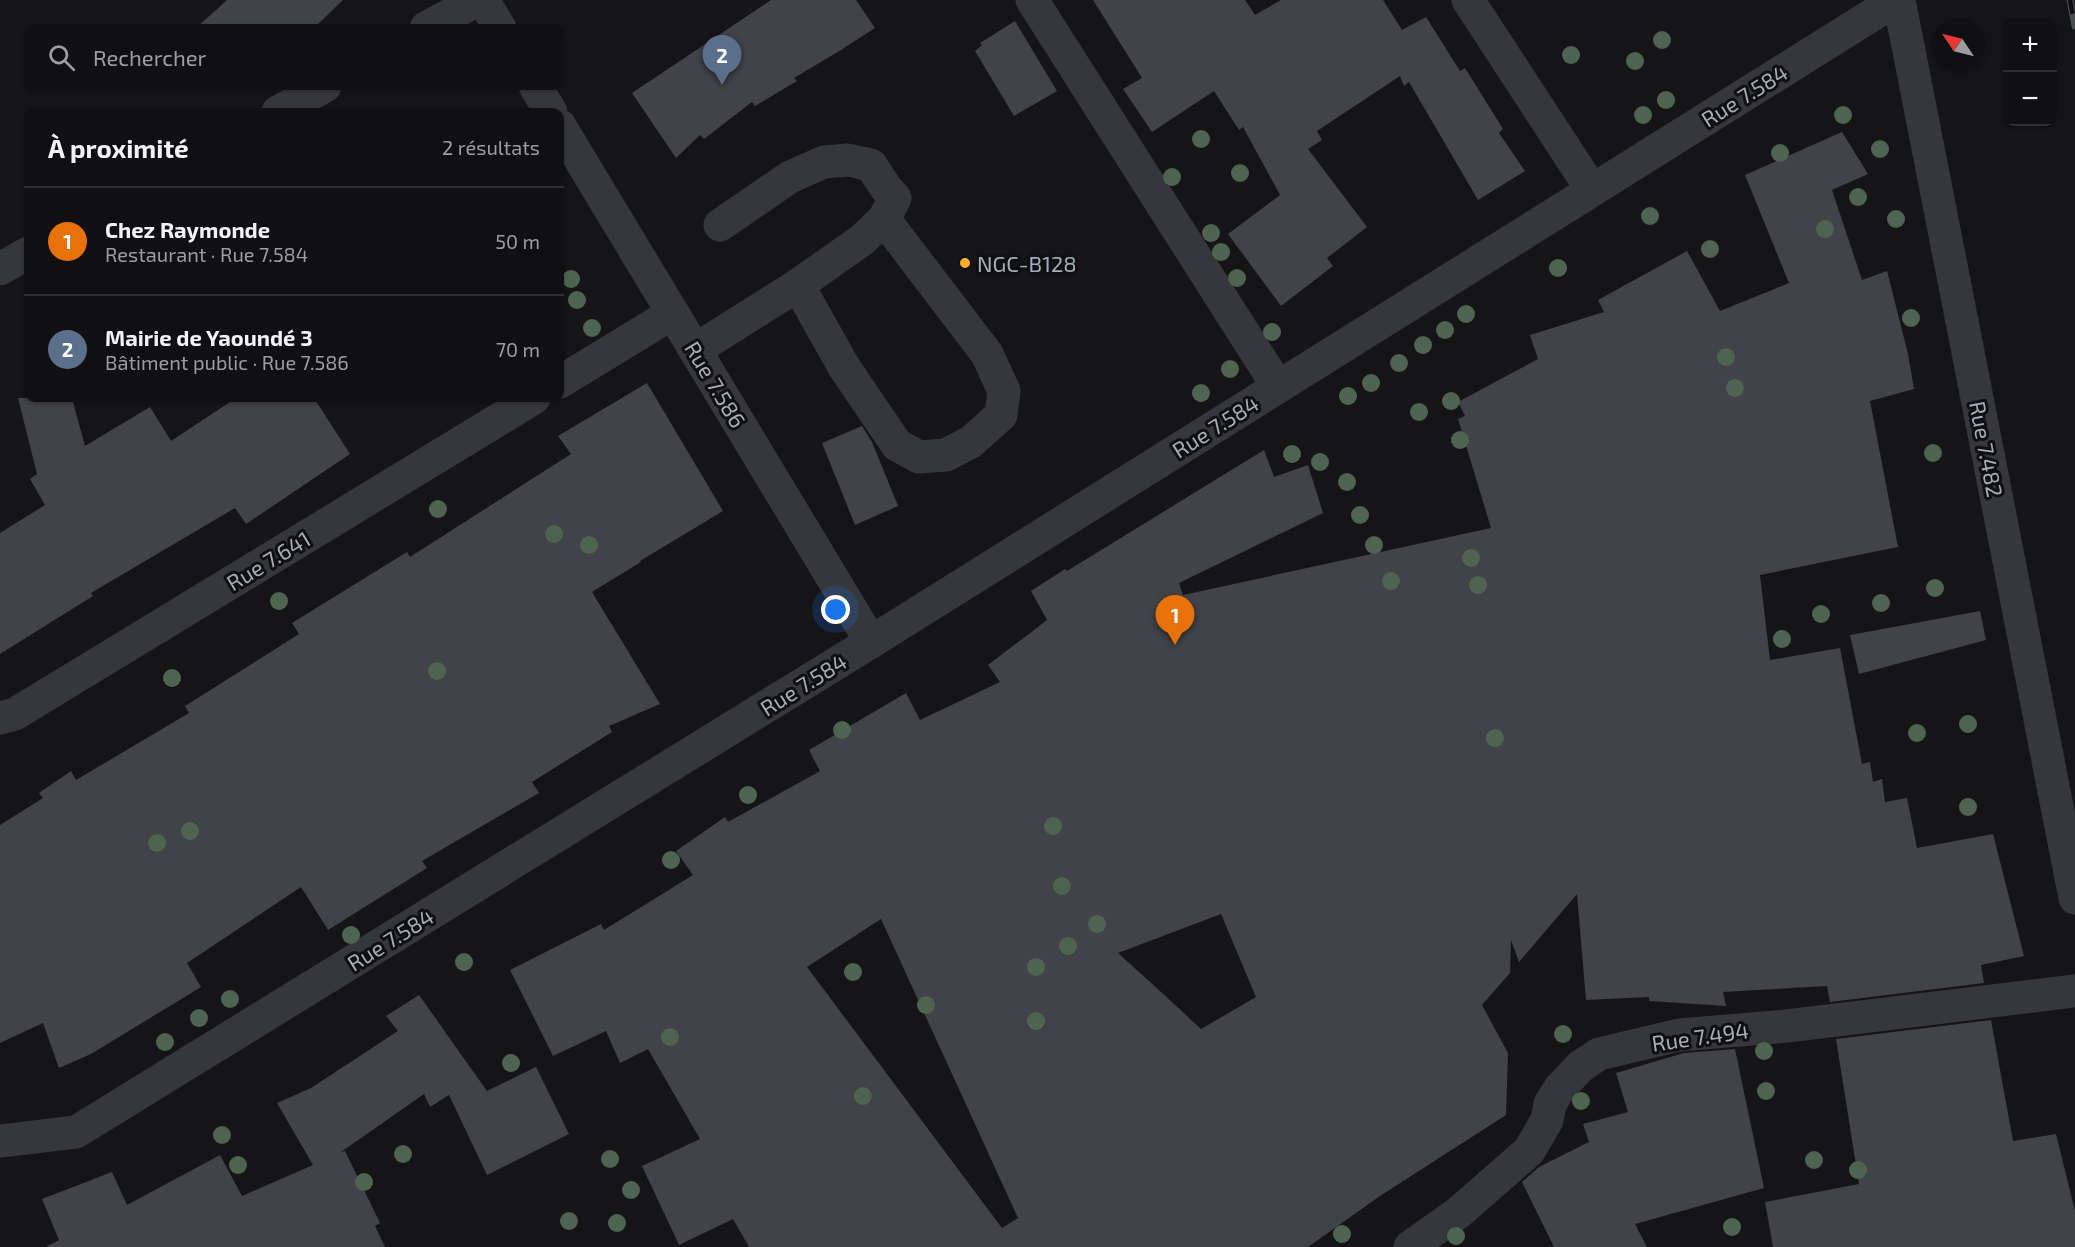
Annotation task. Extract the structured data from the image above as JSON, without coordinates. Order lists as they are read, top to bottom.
{
  "streets": {
    "street": [
      "Rue 7.584",
      "Rue 7.586",
      "Rue 7.482",
      "Rue 7.641",
      "Rue 7.494"
    ]
  },
  "crossings": [
    ["Rue 7.584", "Rue 7.586"],
    ["Rue 7.584", "Rue 7.482"]
  ],
  "places": ["NGC-B128"],
  "north": "top left",
  "page": {
    "map_buttons": ["+", "−"],
    "search": "Rechercher",
    "pins": ["2", "1"],
    "heading": ["À proximité", "2 résultats"],
    "list": [
      {
        "mark": "1",
        "name": "Chez Raymonde",
        "note": "Restaurant · Rue 7.584",
        "value": "50 m"
      },
      {
        "mark": "2",
        "name": "Mairie de Yaoundé 3",
        "note": "Bâtiment public · Rue 7.586",
        "value": "70 m"
      }
    ]
  }
}
